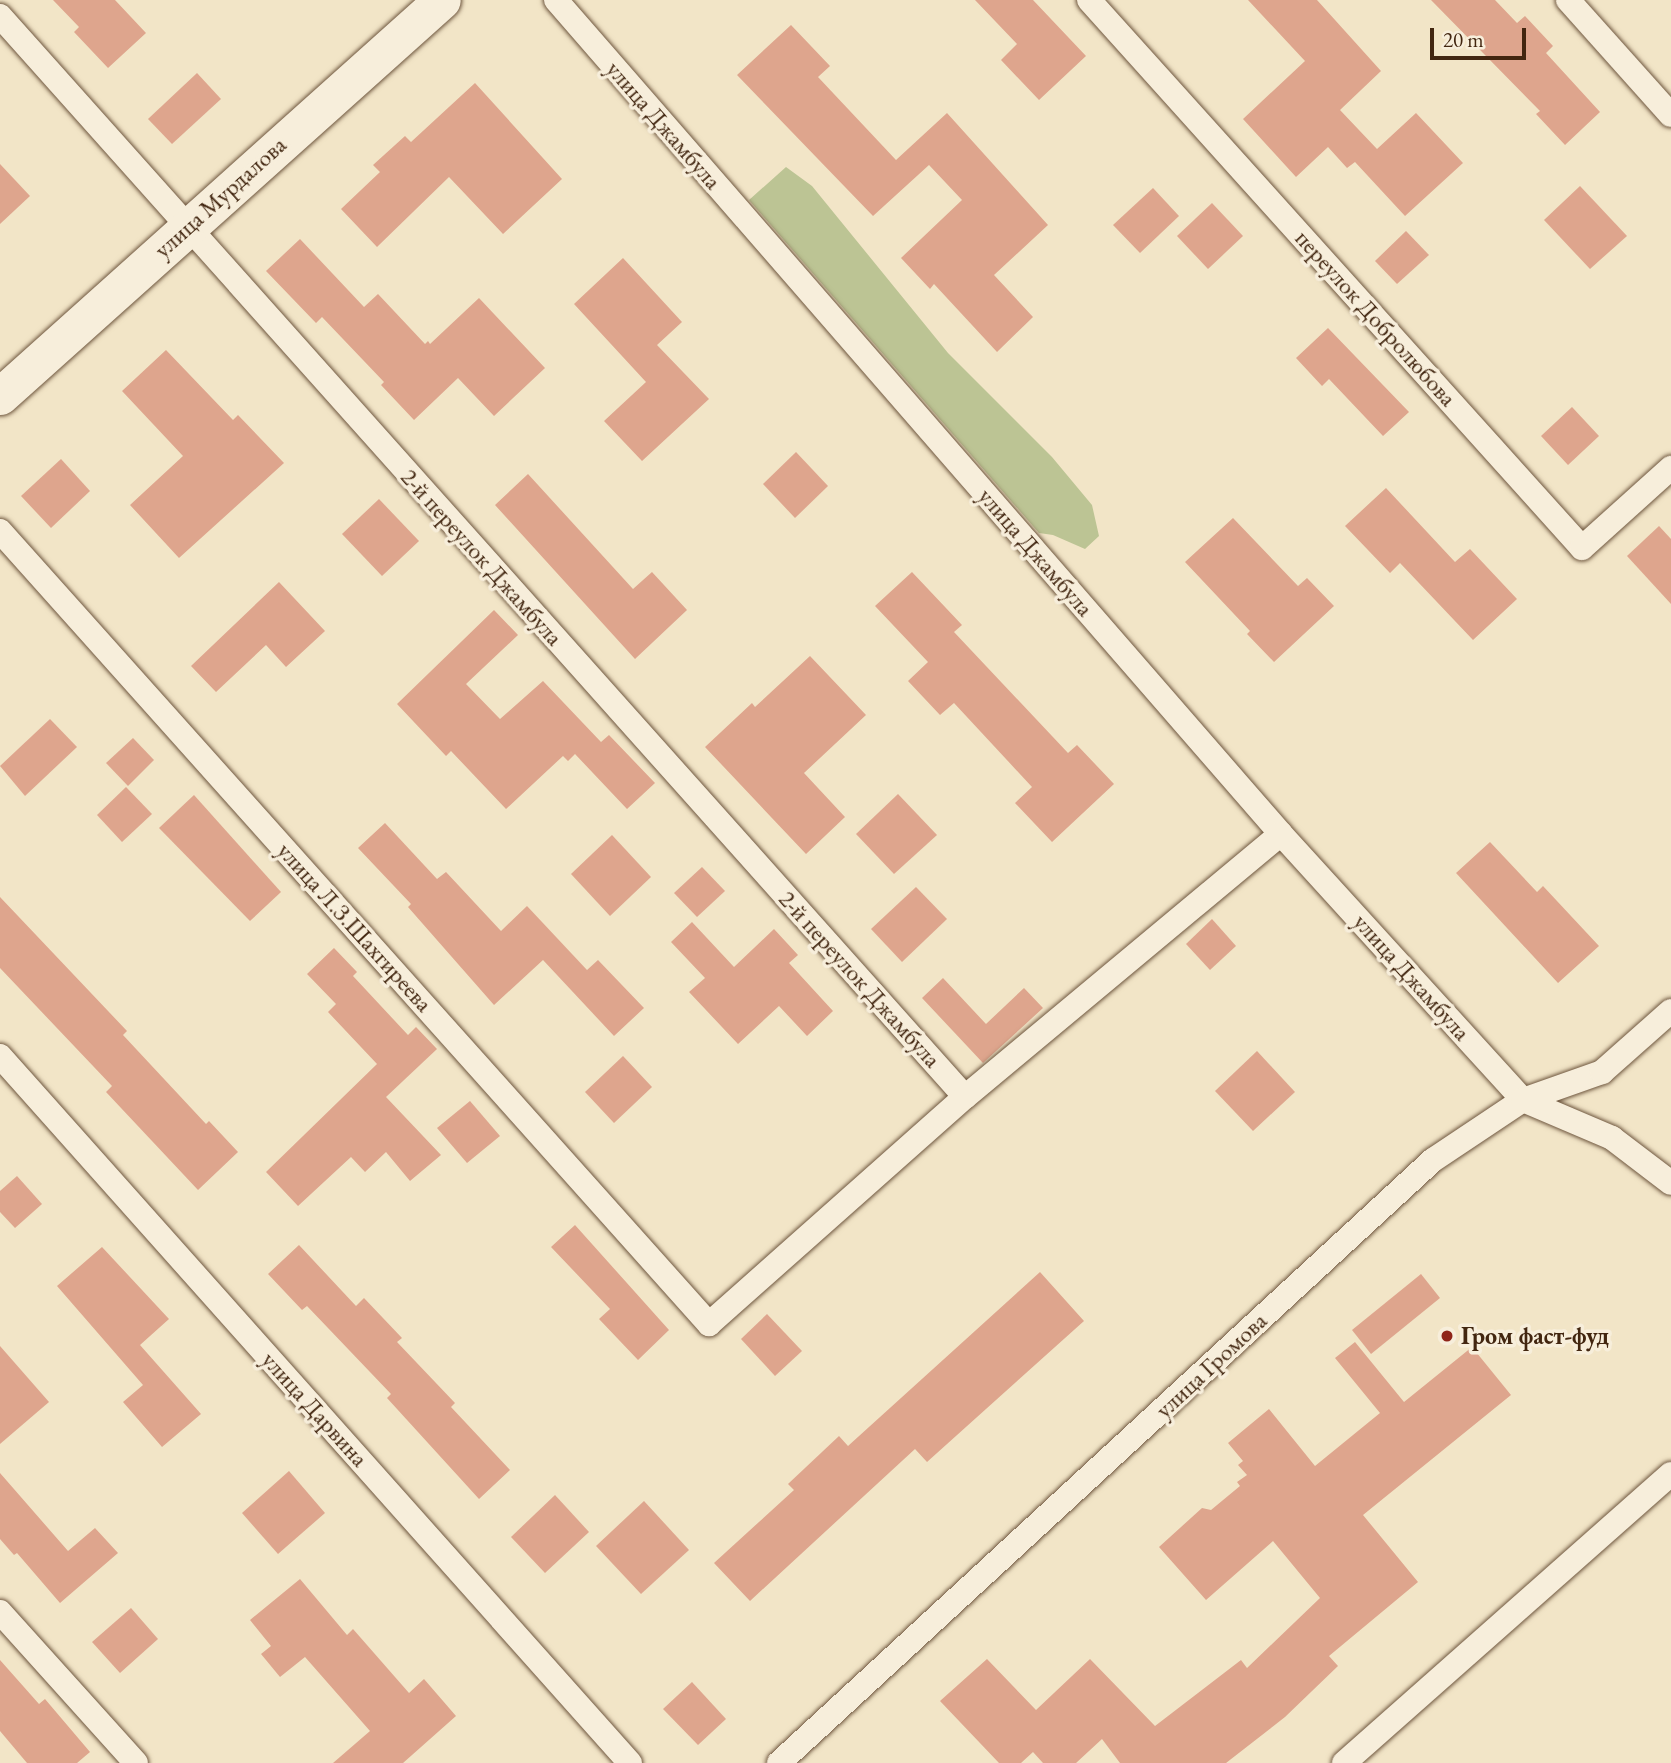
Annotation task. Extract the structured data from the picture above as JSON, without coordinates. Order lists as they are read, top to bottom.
{
  "streets": {
    "street": [
      "улица Джамбула",
      "улица Мурдалова",
      "переулок Добролюбова",
      "2-й переулок Джамбула",
      "улица Л.З.Шахгиреева",
      "улица Громова",
      "улица Дарвина"
    ]
  },
  "crossings": [
    ["улица Джамбула", "улица Громова"],
    ["улица Мурдалова", "2-й переулок Джамбула"],
    ["2-й переулок Джамбула", "улица Л.З.Шахгиреева"]
  ],
  "places": ["Гром фаст-фуд"],
  "scale_bar": "20 m"
}
